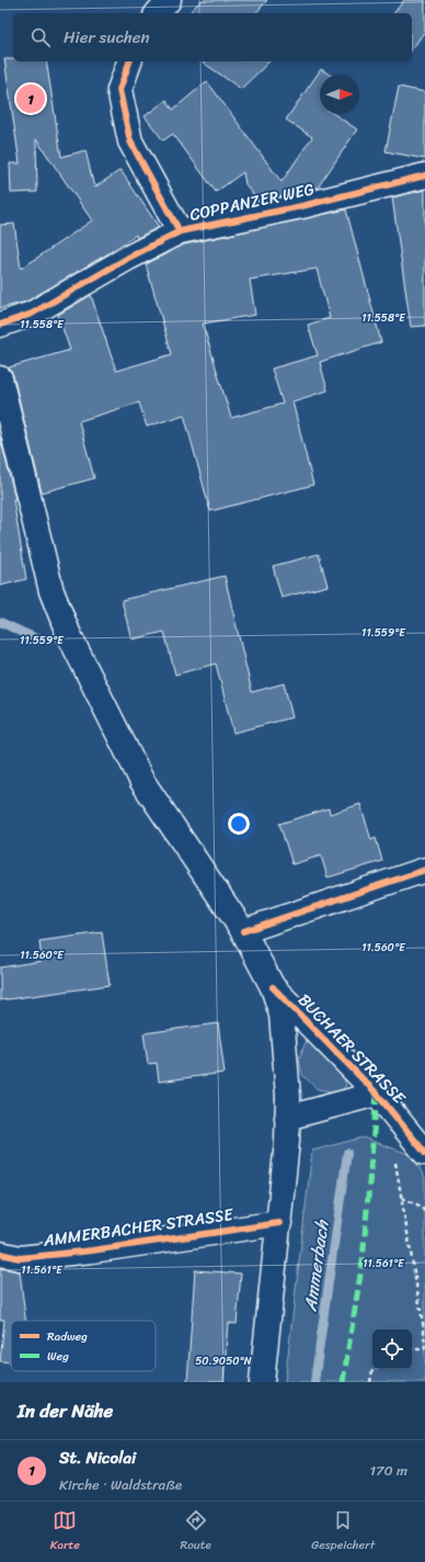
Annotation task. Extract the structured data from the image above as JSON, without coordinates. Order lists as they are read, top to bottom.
{
  "streets": {
    "street": ["COPPANZER WEG", "BUCHAER STRASSE", "AMMERBACHER STRASSE"]
  },
  "water": ["Ammerbach"],
  "legend": ["Radweg", "Weg"],
  "north": "right",
  "page": {
    "search": "Hier suchen",
    "pins": "1",
    "heading": "In der Nähe",
    "list": [
      {
        "mark": "1",
        "name": "St. Nicolai",
        "note": "Kirche · Waldstraße",
        "value": "170 m"
      }
    ],
    "nav": ["Karte", "Route", "Gespeichert"]
  },
  "coordinates": [
    "11.558°E",
    "11.559°E",
    "11.560°E",
    "11.561°E",
    "50.9050°N"
  ]
}
